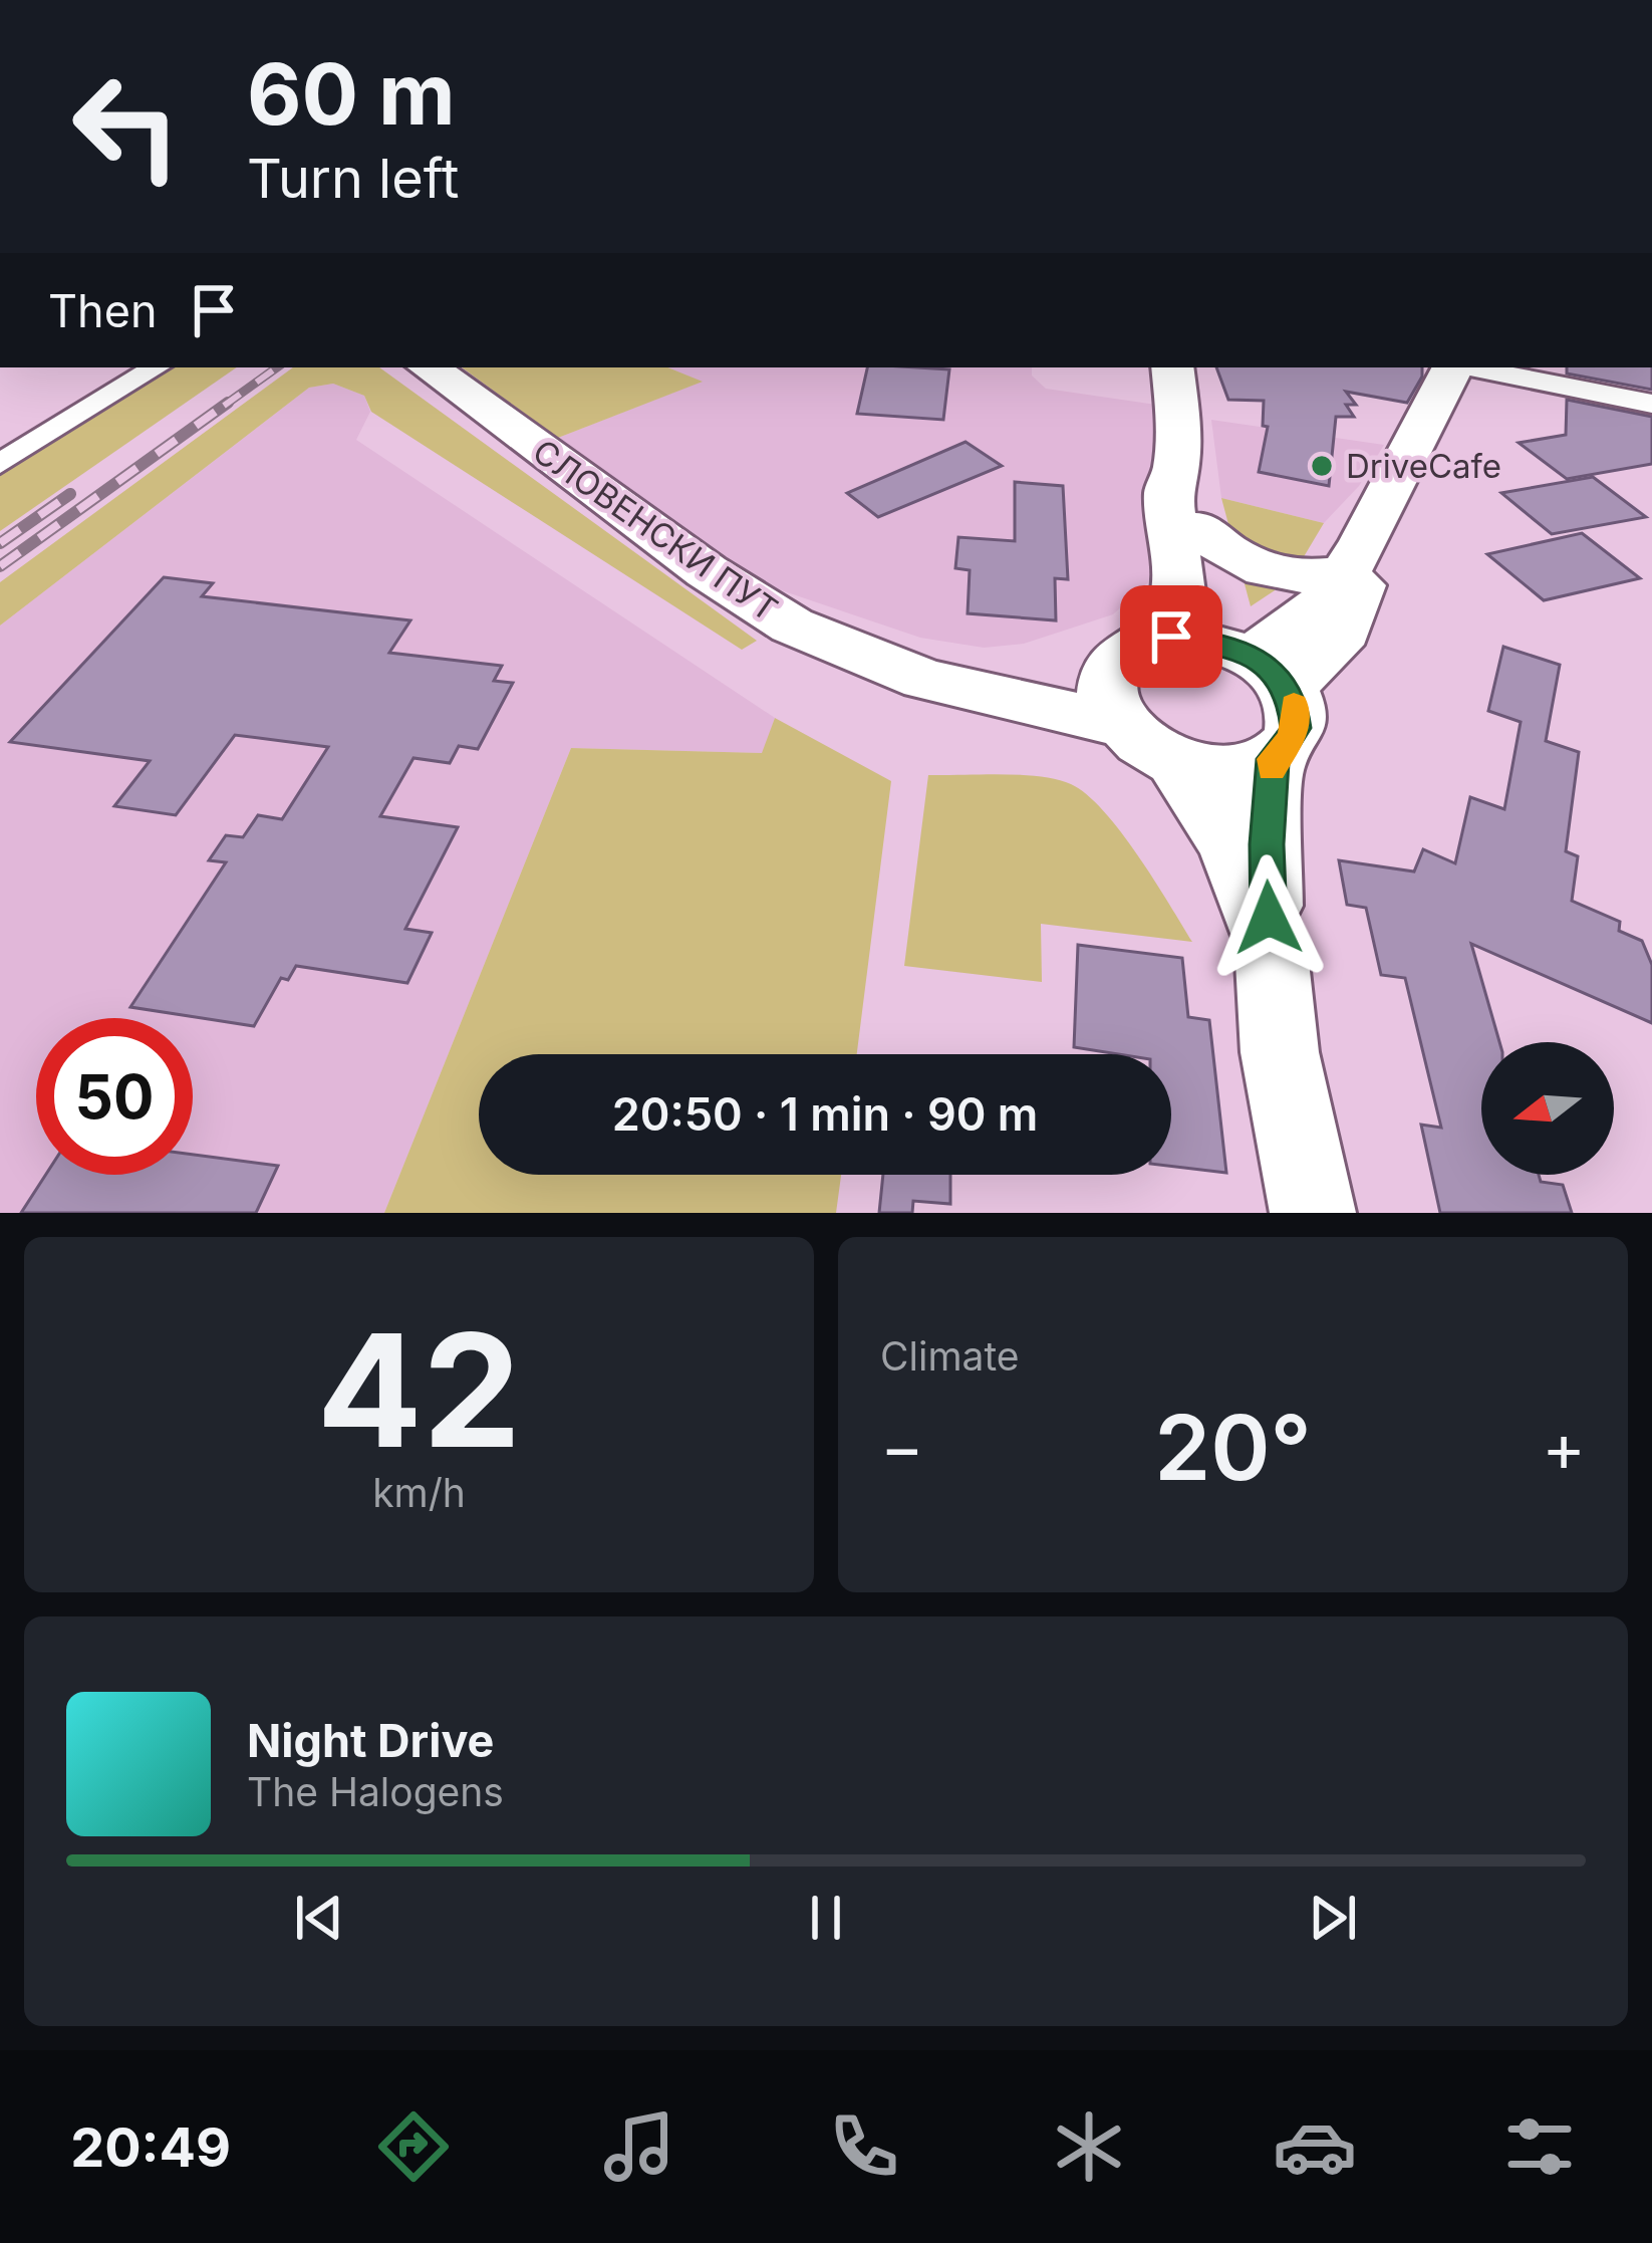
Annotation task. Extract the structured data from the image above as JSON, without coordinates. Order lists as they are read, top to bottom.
{
  "streets": {
    "main road": ["СЛОВЕНСКИ ПУТ"]
  },
  "places": ["DriveCafe"],
  "north": "left",
  "page": {
    "turn": ["60 m", "Turn left"],
    "then": "Then",
    "limit": "50",
    "trip": "20:50 · 1 min · 90 m",
    "tile": [
      ["42", "km/h"],
      "Climate"
    ],
    "heat": ["−", "20°", "+"],
    "song": ["Night Drive", "The Halogens"],
    "tabs": "20:49"
  }
}
